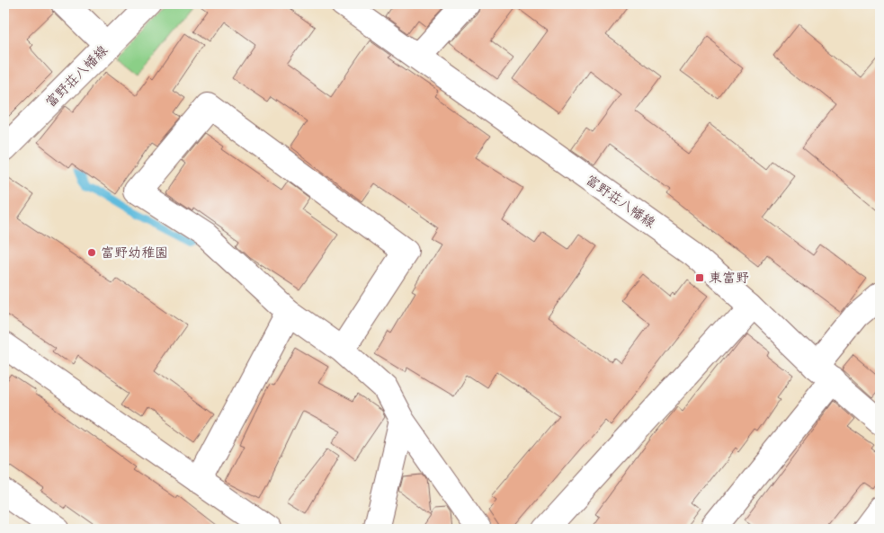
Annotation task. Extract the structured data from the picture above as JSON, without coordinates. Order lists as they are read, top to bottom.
{
  "streets": {
    "street": ["富野荘八幡線"]
  },
  "places": {
    "other": ["富野幼稚園"],
    "transit": ["東富野"]
  }
}
